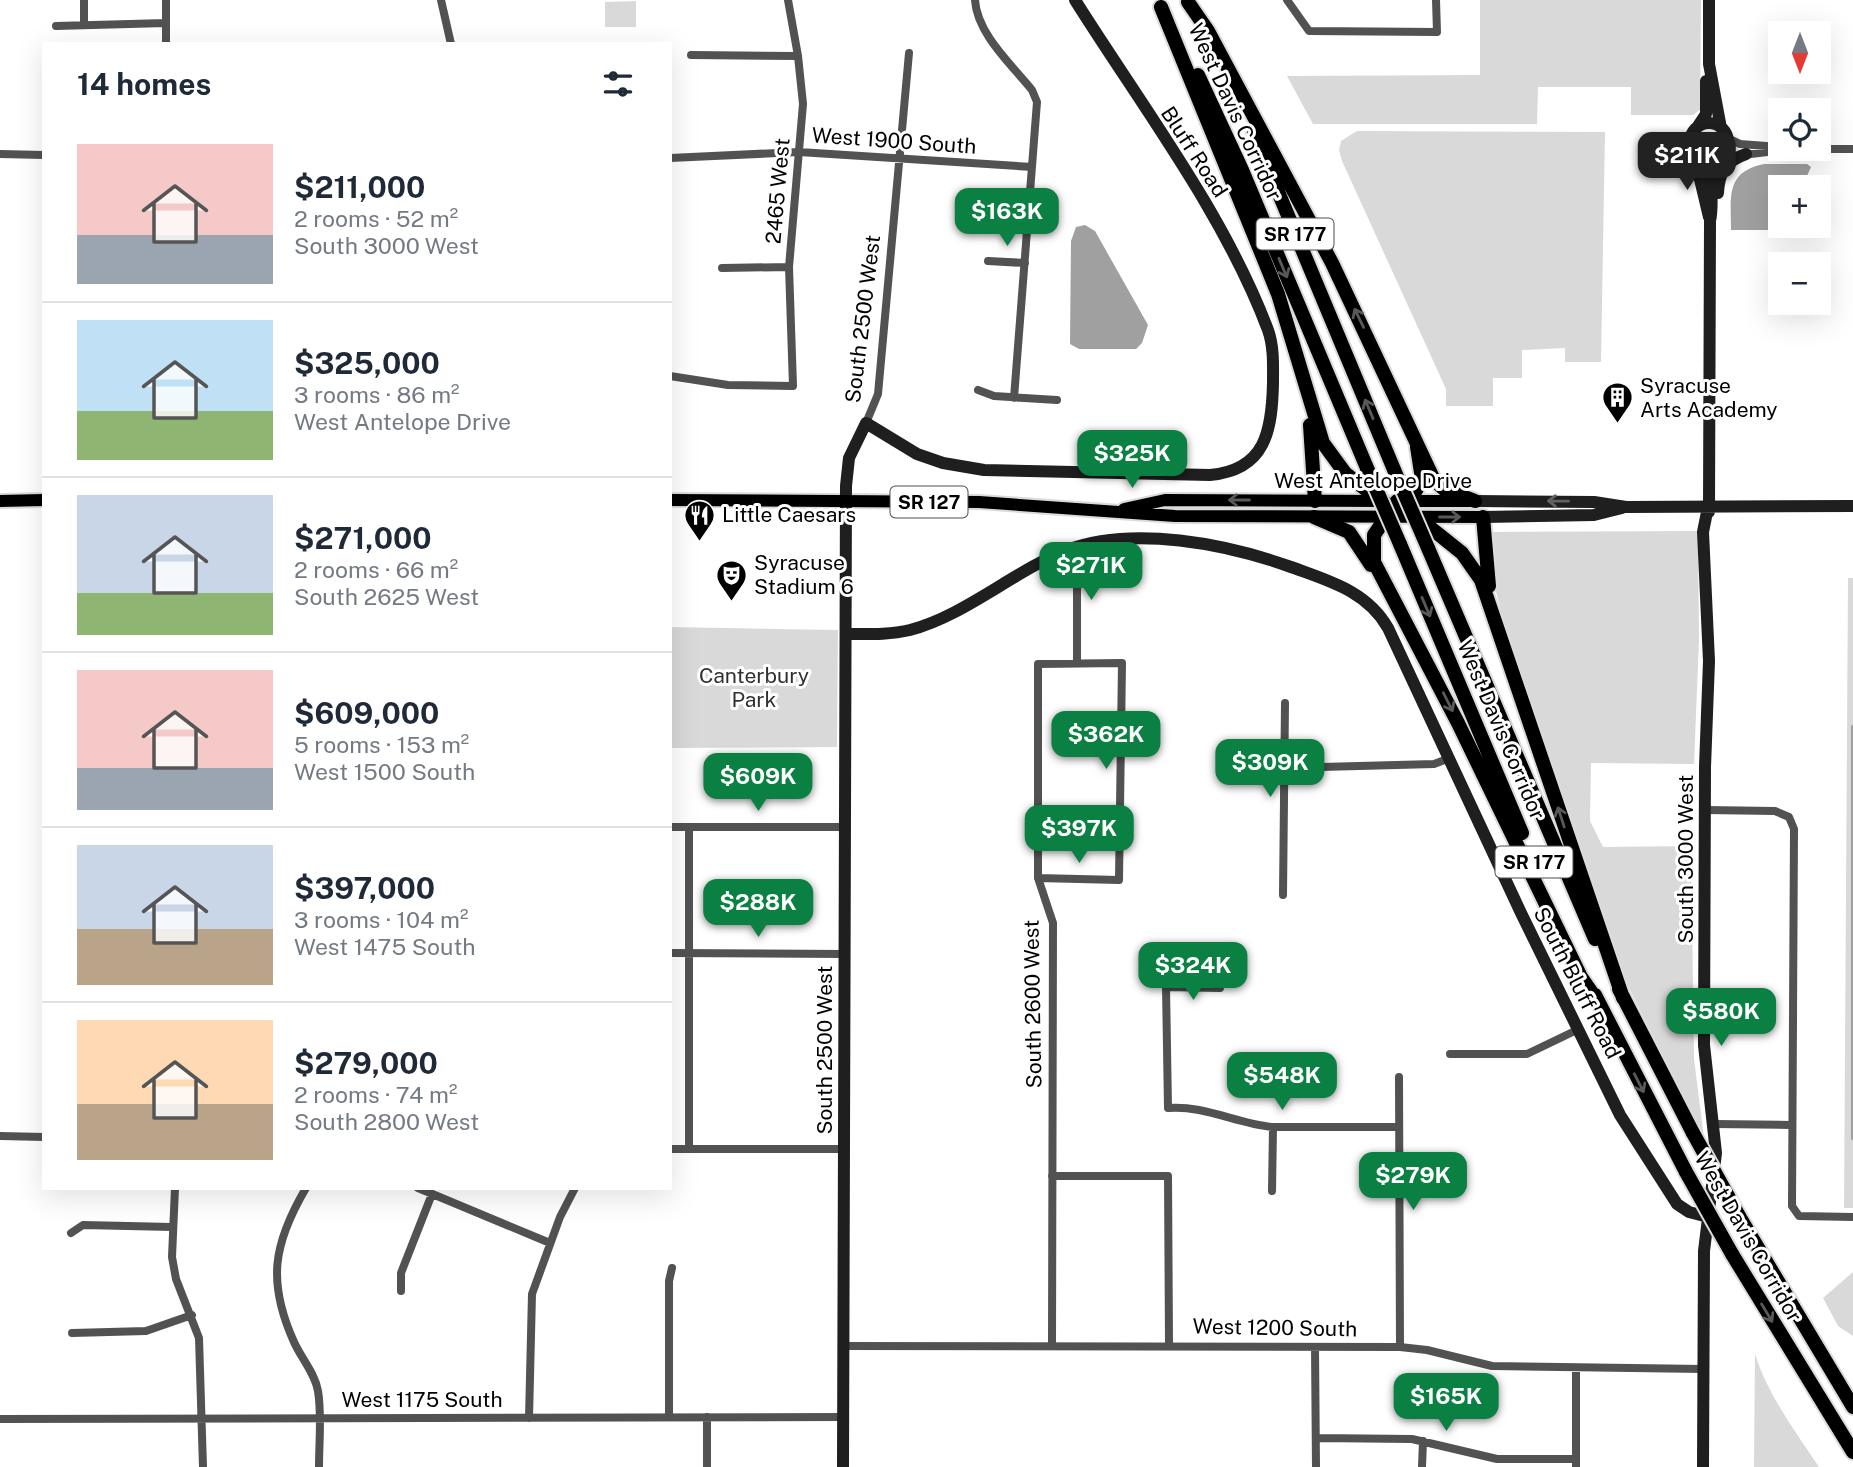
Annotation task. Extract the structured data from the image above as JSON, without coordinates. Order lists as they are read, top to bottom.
{
  "streets": {
    "highway": ["West Davis Corridor", "SR 177"],
    "main road": ["West Antelope Drive", "SR 127"],
    "street": [
      "West 1900 South",
      "Bluff Road",
      "2465 West",
      "South 2500 West",
      "South 3000 West",
      "South Bluff Road",
      "South 2600 West",
      "West 1200 South",
      "West 1175 South"
    ]
  },
  "crossings": [
    ["West 1900 South", "2465 West"],
    ["West 1900 South", "South 2500 West"],
    ["Bluff Road", "South 2500 West"],
    ["South 2500 West", "West Antelope Drive"],
    ["South 2500 West", "South Bluff Road"],
    ["South 2500 West", "West 1200 South"],
    ["South 2500 West", "West 1175 South"],
    ["West Antelope Drive", "South 3000 West"],
    ["South 3000 West", "South Bluff Road"],
    ["South 3000 West", "West 1200 South"],
    ["South 2600 West", "West 1200 South"]
  ],
  "parks": ["Canterbury Park"],
  "places": {
    "building": ["Syracuse Arts Academy"],
    "restaurant": ["Little Caesars"],
    "theatre": ["Syracuse Stadium 6"]
  },
  "north": "bottom",
  "page": {
    "map_buttons": ["+", "−"],
    "heading": "14 homes",
    "list": [
      {
        "name": "$211,000",
        "note": "2 rooms · 52 m² · South 3000 West"
      },
      {
        "name": "$325,000",
        "note": "3 rooms · 86 m² · West Antelope Drive"
      },
      {
        "name": "$271,000",
        "note": "2 rooms · 66 m² · South 2625 West"
      },
      {
        "name": "$609,000",
        "note": "5 rooms · 153 m² · West 1500 South"
      },
      {
        "name": "$397,000",
        "note": "3 rooms · 104 m² · West 1475 South"
      },
      {
        "name": "$279,000",
        "note": "2 rooms · 74 m² · South 2800 West"
      }
    ],
    "price": [
      "$211K",
      "$163K",
      "$325K",
      "$271K",
      "$362K",
      "$309K",
      "$609K",
      "$397K",
      "$288K",
      "$324K",
      "$580K",
      "$548K",
      "$279K",
      "$165K"
    ]
  }
}
